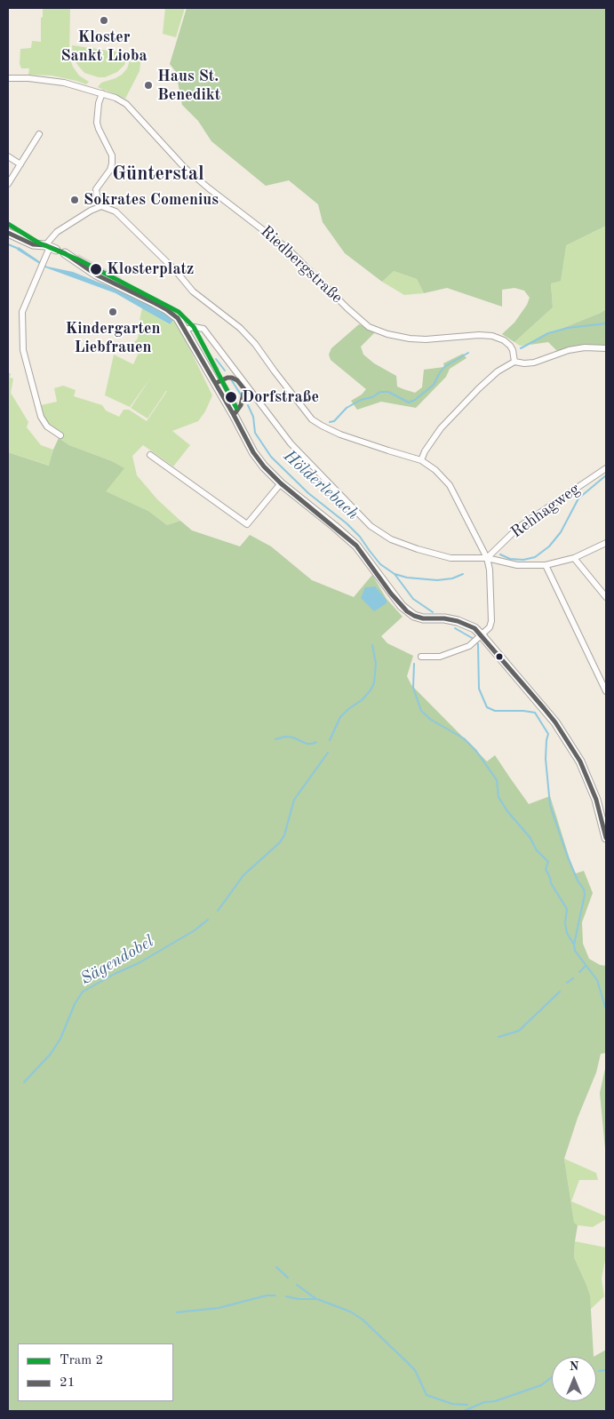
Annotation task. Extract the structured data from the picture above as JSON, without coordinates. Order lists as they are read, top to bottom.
{
  "streets": {
    "street": ["Riedbergstraße", "Rehhagweg"]
  },
  "districts": ["Günterstal"],
  "water": ["Hölderlebach", "Sägendobel"],
  "places": [
    "Kloster Sankt Lioba",
    "Haus St. Benedikt",
    "Sokrates Comenius",
    "Klosterplatz",
    "Kindergarten Liebfrauen",
    "Dorfstraße"
  ],
  "lines": ["tram line 2", "transit line 21"],
  "legend": ["Tram 2", "21"],
  "north": "top"
}
